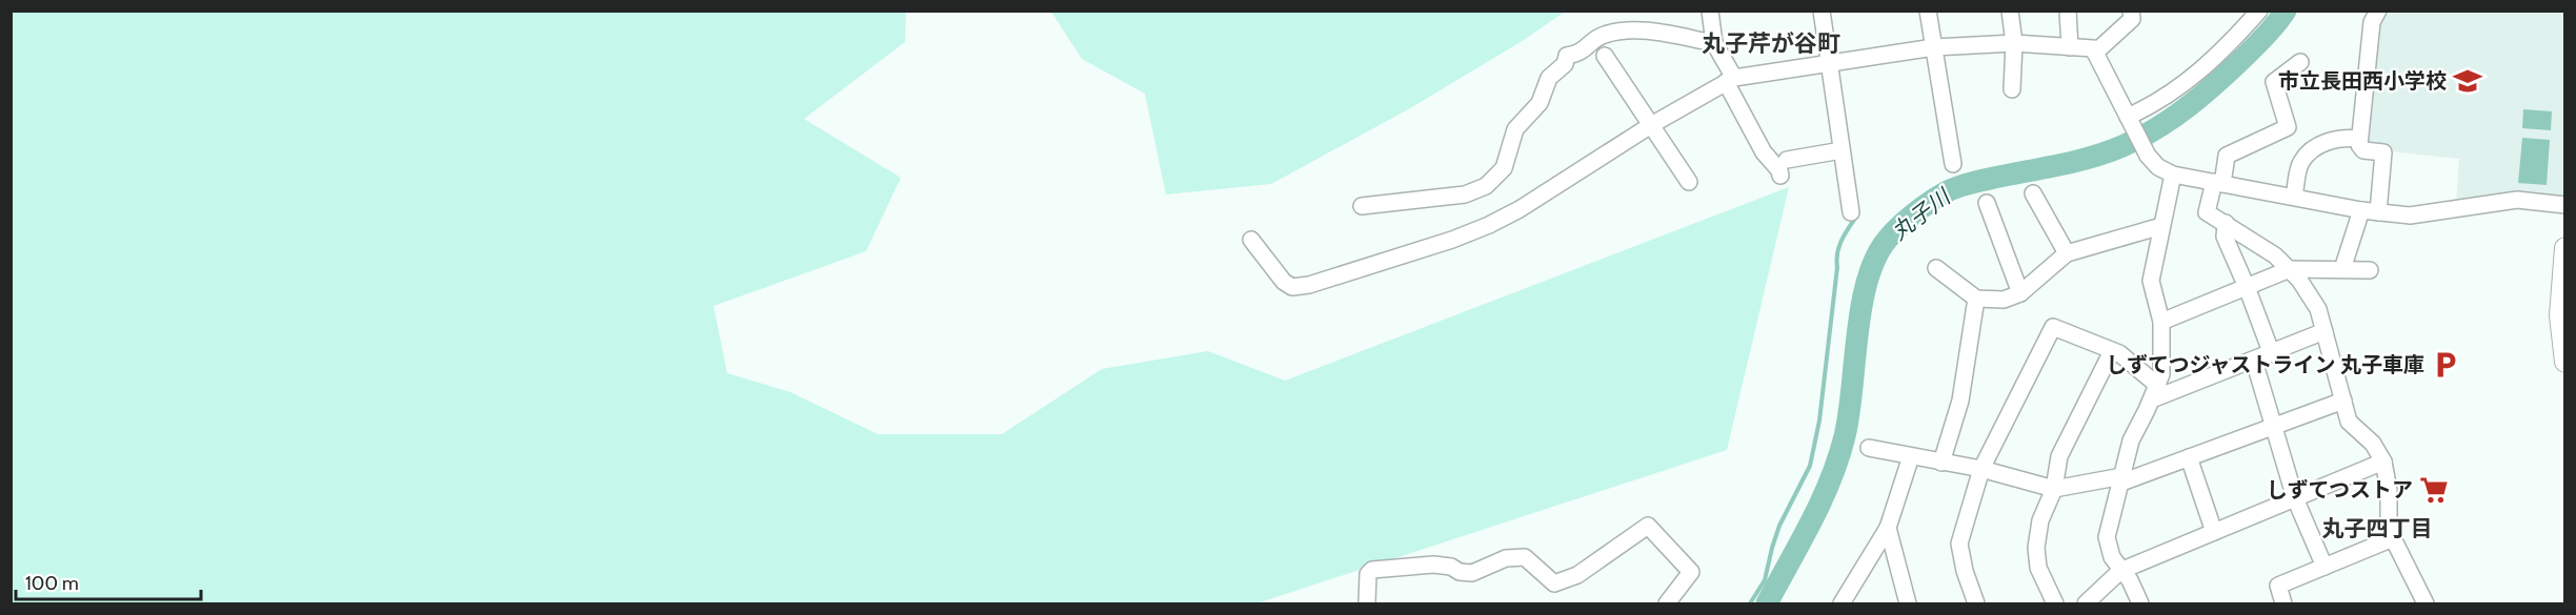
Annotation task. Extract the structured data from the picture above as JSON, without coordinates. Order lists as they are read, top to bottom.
{
  "districts": ["丸子芹が谷町", "丸子四丁目"],
  "water": ["丸子川"],
  "places": {
    "school or university": ["市立長田西小学校"],
    "parking": ["しずてつジャストライン 丸子車庫"],
    "supermarket": ["しずてつストア"]
  },
  "scale_bar": "100 m"
}
